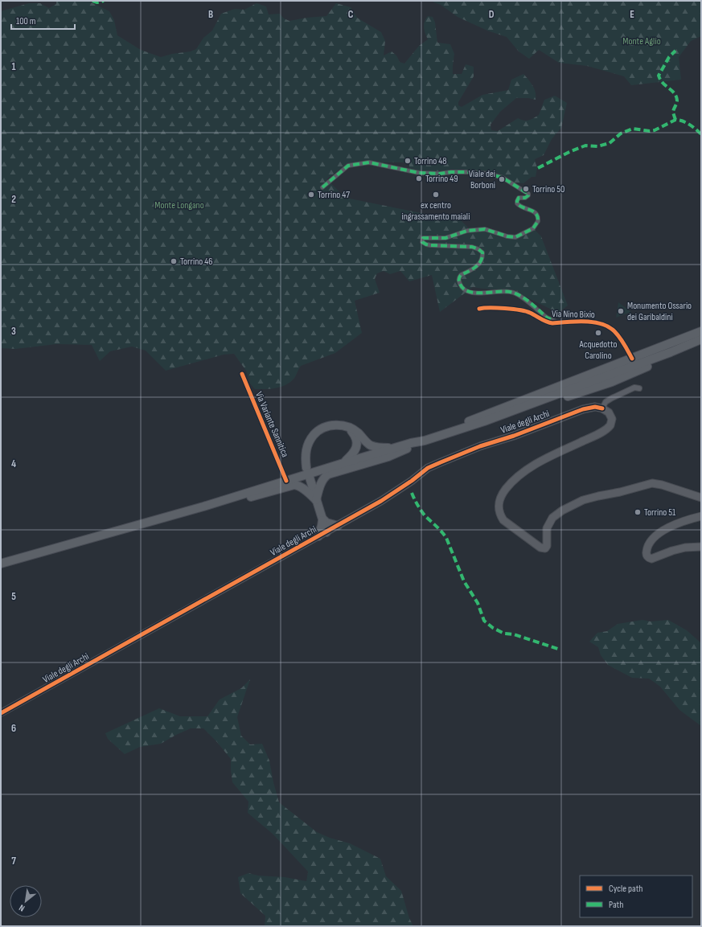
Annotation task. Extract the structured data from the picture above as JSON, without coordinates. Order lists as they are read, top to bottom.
{
  "streets": {
    "main road": ["Viale degli Archi"],
    "street": ["Via Nino Bixio", "Via Variante Sannitica"]
  },
  "parks": ["Monte Aglio", "Monte Longano"],
  "places": [
    "Torrino 48",
    "Torrino 49",
    "Viale dei Borboni",
    "Torrino 50",
    "Torrino 47",
    "ex centro ingrassamento maiali",
    "Torrino 46",
    "Monumento Ossario dei Garibaldini",
    "Acquedotto Carolino",
    "Torrino 51"
  ],
  "legend": ["Cycle path", "Path"],
  "scale_bar": "100 m",
  "north": "bottom left",
  "grid": {
    "columns": [
      "B",
      "C",
      "D",
      "E"
    ],
    "rows": [
      "1",
      "2",
      "3",
      "4",
      "5",
      "6",
      "7"
    ]
  }
}
